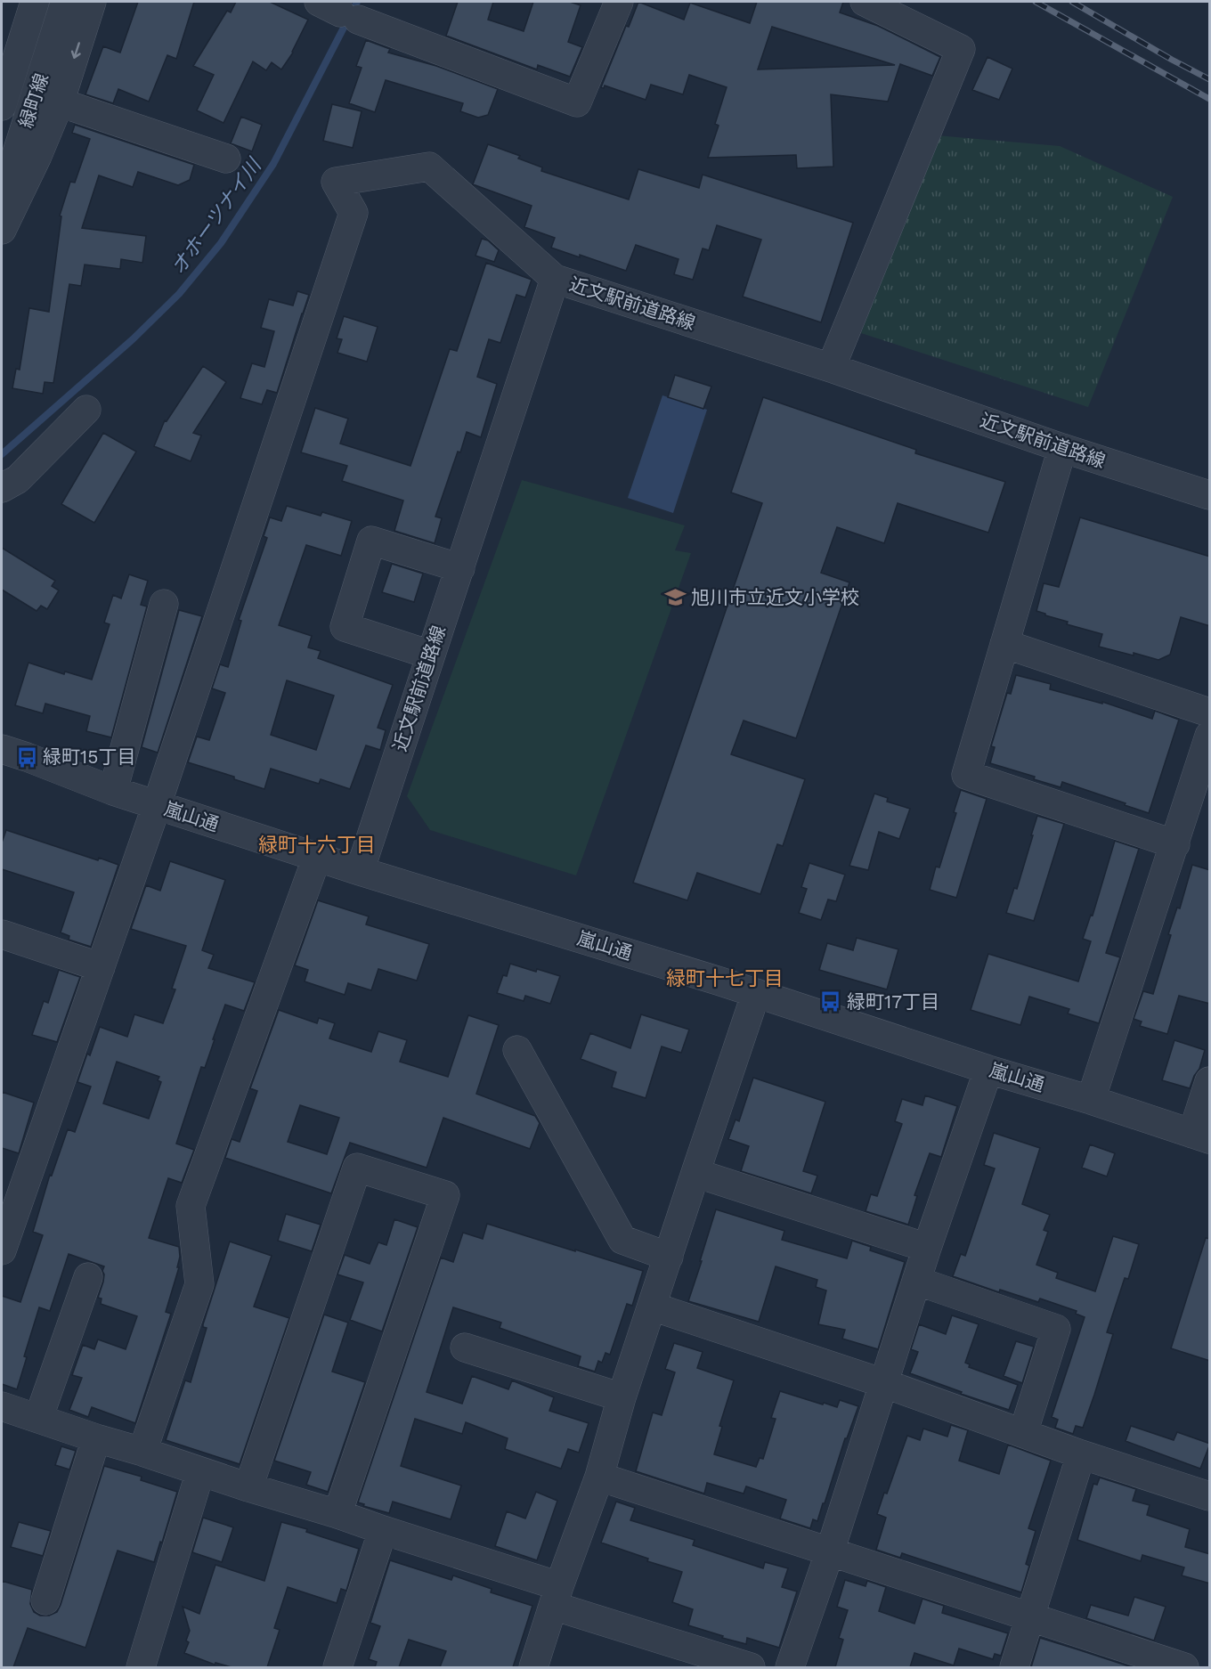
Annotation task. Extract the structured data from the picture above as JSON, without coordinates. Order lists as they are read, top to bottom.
{
  "streets": {
    "street": ["緑町線", "近文駅前道路線", "嵐山通"]
  },
  "crossings": [
    ["近文駅前道路線", "嵐山通"]
  ],
  "districts": ["緑町十六丁目", "緑町十七丁目"],
  "water": ["オホーツナイ川"],
  "places": {
    "school or university": ["旭川市立近文小学校"],
    "bus stop": ["緑町15丁目", "緑町17丁目"]
  }
}
